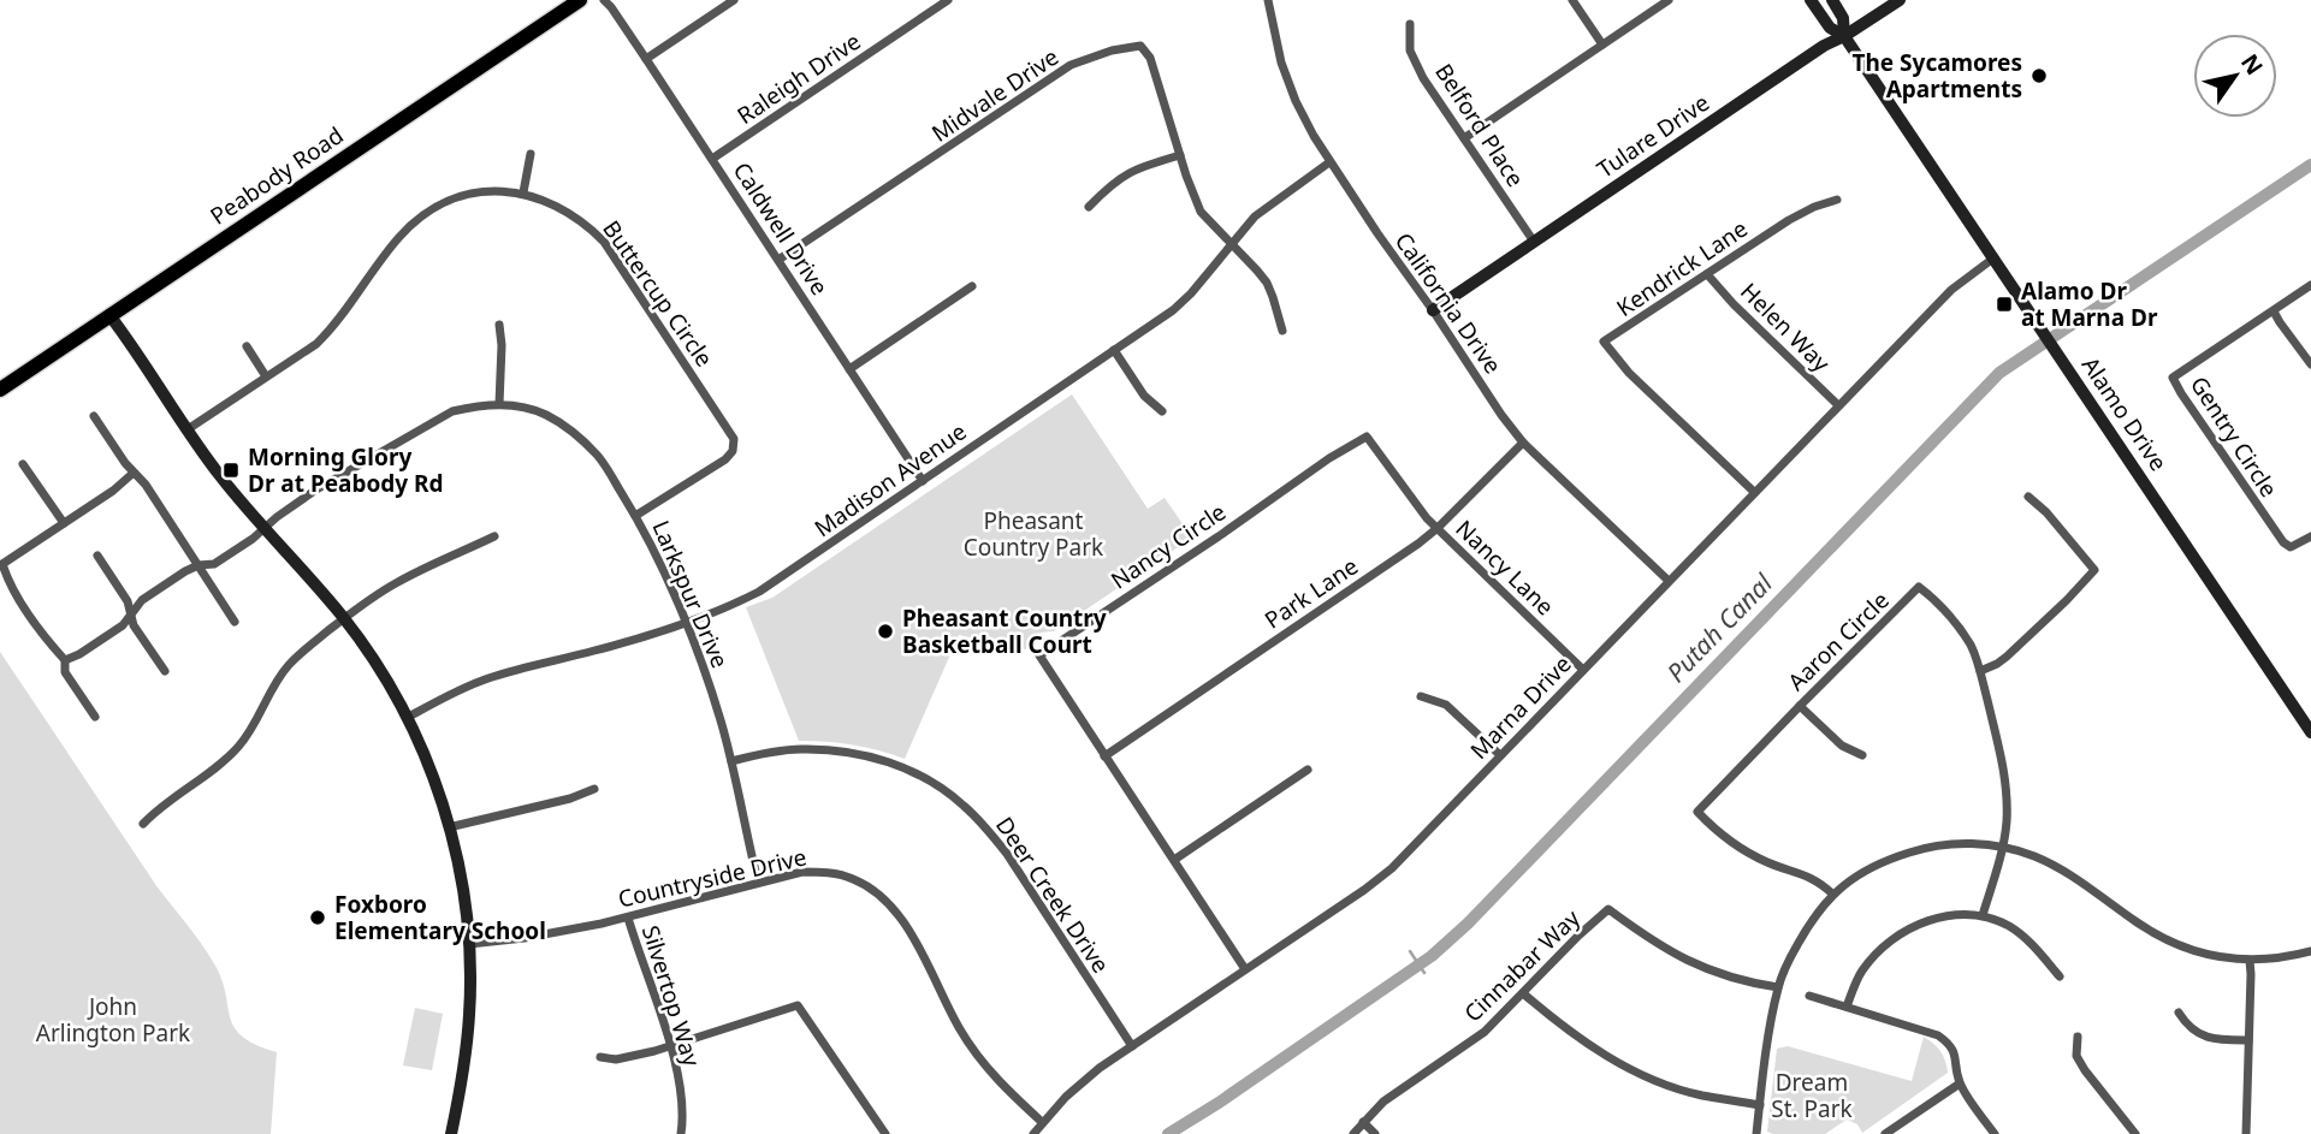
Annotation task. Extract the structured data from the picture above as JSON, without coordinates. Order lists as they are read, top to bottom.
{
  "streets": {
    "main road": ["Peabody Road"],
    "street": [
      "Raleigh Drive",
      "Midvale Drive",
      "Belford Place",
      "Tulare Drive",
      "Caldwell Drive",
      "Kendrick Lane",
      "Buttercup Circle",
      "California Drive",
      "Helen Way",
      "Alamo Drive",
      "Gentry Circle",
      "Madison Avenue",
      "Nancy Circle",
      "Nancy Lane",
      "Park Lane",
      "Larkspur Drive",
      "Aaron Circle",
      "Marna Drive",
      "Countryside Drive",
      "Deer Creek Drive",
      "Cinnabar Way",
      "Silvertop Way"
    ]
  },
  "crossings": [
    ["Raleigh Drive", "Caldwell Drive"],
    ["Midvale Drive", "Caldwell Drive"],
    ["Midvale Drive", "Madison Avenue"],
    ["Belford Place", "Tulare Drive"],
    ["Tulare Drive", "California Drive"],
    ["Tulare Drive", "Alamo Drive"],
    ["Caldwell Drive", "Madison Avenue"],
    ["Kendrick Lane", "Helen Way"],
    ["Kendrick Lane", "Marna Drive"],
    ["Buttercup Circle", "Larkspur Drive"],
    ["California Drive", "Madison Avenue"],
    ["California Drive", "Park Lane"],
    ["California Drive", "Marna Drive"],
    ["Helen Way", "Marna Drive"],
    ["Alamo Drive", "Marna Drive"],
    ["Madison Avenue", "Larkspur Drive"],
    ["Nancy Circle", "Nancy Lane"],
    ["Nancy Circle", "Park Lane"],
    ["Nancy Circle", "Marna Drive"],
    ["Nancy Lane", "Park Lane"],
    ["Nancy Lane", "Marna Drive"],
    ["Larkspur Drive", "Countryside Drive"],
    ["Larkspur Drive", "Deer Creek Drive"],
    ["Marna Drive", "Countryside Drive"],
    ["Marna Drive", "Deer Creek Drive"],
    ["Countryside Drive", "Silvertop Way"]
  ],
  "water": ["Putah Canal"],
  "parks": ["Pheasant Country Park", "John Arlington Park", "Dream St. Park"],
  "places": {
    "other": ["The Sycamores Apartments", "Pheasant Country Basketball Court", "Foxboro Elementary School"],
    "transit": ["Alamo Dr at Marna Dr", "Morning Glory Dr at Peabody Rd"]
  },
  "north": "top right"
}
